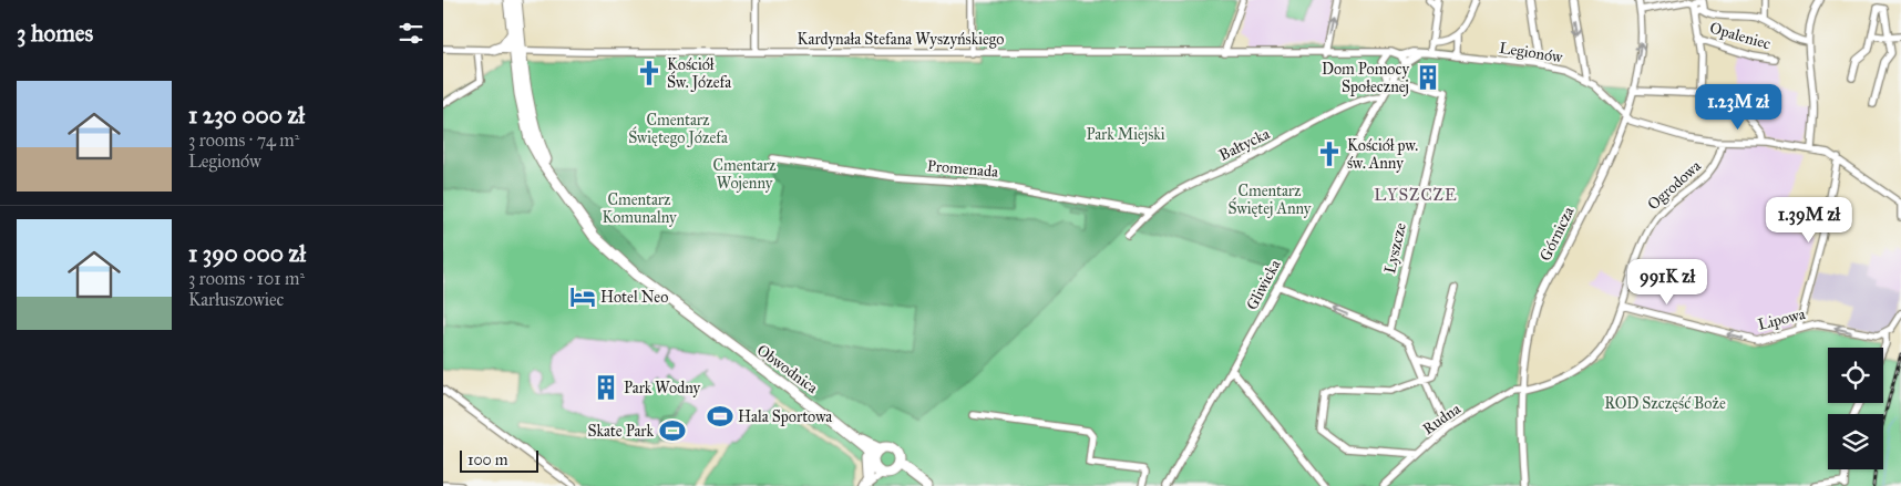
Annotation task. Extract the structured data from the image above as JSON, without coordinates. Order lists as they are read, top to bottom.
{
  "streets": {
    "highway": ["Obwodnica"],
    "street": [
      "Opaleniec",
      "Kardynała Stefana Wyszyńskiego",
      "Legionów",
      "Bałtycka",
      "Promenada",
      "Ogrodowa",
      "Górnicza",
      "Lyszcze",
      "Gliwicka",
      "Lipowa",
      "Rudna"
    ]
  },
  "crossings": [
    ["Kardynała Stefana Wyszyńskiego", "Legionów"],
    ["Kardynała Stefana Wyszyńskiego", "Gliwicka"],
    ["Kardynała Stefana Wyszyńskiego", "Obwodnica"],
    ["Legionów", "Ogrodowa"],
    ["Legionów", "Górnicza"],
    ["Legionów", "Gliwicka"],
    ["Bałtycka", "Promenada"],
    ["Bałtycka", "Gliwicka"],
    ["Ogrodowa", "Górnicza"],
    ["Ogrodowa", "Lipowa"],
    ["Ogrodowa", "Rudna"],
    ["Górnicza", "Rudna"],
    ["Lyszcze", "Gliwicka"]
  ],
  "one_way": ["Lipowa"],
  "districts": ["LYSZCZE"],
  "parks": [
    "Cmentarz Świętego Józefa",
    "Park Miejski",
    "Cmentarz Wojenny",
    "Cmentarz Świętej Anny",
    "Cmentarz Komunalny",
    "ROD Szczęść Boże"
  ],
  "places": {
    "church": ["Kościół Św. Józefa", "Kościół pw. św. Anny"],
    "building": ["Dom Pomocy Społecznej", "Park Wodny"],
    "hotel": ["Hotel Neo"],
    "sports": ["Hala Sportowa", "Skate Park"]
  },
  "scale_bar": "100 m",
  "page": {
    "heading": "3 homes",
    "list": [
      {
        "name": "1 230 000 zł",
        "note": "3 rooms · 74 m² · Legionów"
      },
      {
        "name": "1 390 000 zł",
        "note": "3 rooms · 101 m² · Karłuszowiec"
      }
    ],
    "price": ["1.23M zł", "1.39M zł", "991K zł"],
    "scale": "100 m"
  }
}
